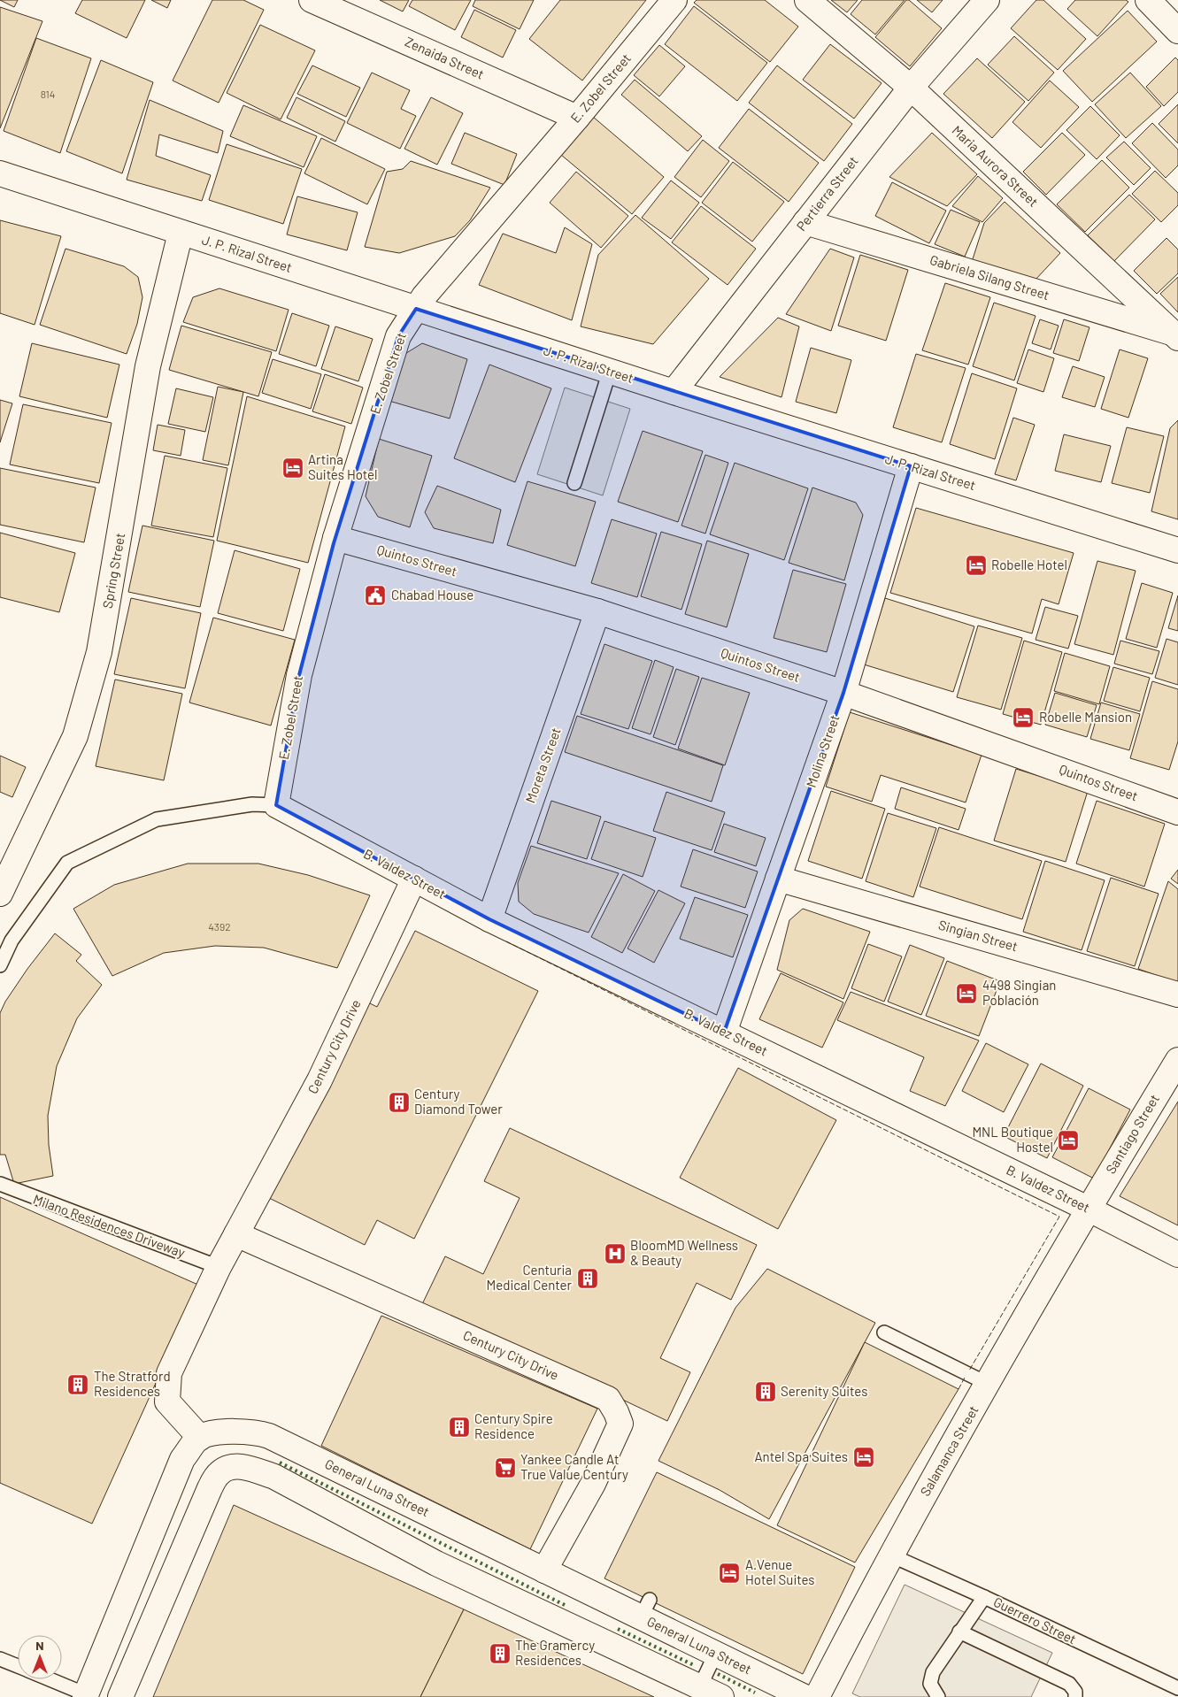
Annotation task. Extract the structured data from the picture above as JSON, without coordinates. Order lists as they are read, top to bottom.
{
  "streets": {
    "street": [
      "Zenaida Street",
      "E. Zobel Street",
      "Maria Aurora Street",
      "Pertierra Street",
      "J. P. Rizal Street",
      "Gabriela Silang Street",
      "Quintos Street",
      "Spring Street",
      "Molina Street",
      "Moreta Street",
      "B. Valdez Street",
      "Singian Street",
      "Century City Drive",
      "Santiago Street",
      "Salamanca Street",
      "General Luna Street"
    ],
    "lane": ["Milano Residences Driveway", "Guerrero Street"]
  },
  "crossings": [
    ["Zenaida Street", "E. Zobel Street"],
    ["E. Zobel Street", "J. P. Rizal Street"],
    ["E. Zobel Street", "Quintos Street"],
    ["E. Zobel Street", "B. Valdez Street"],
    ["Maria Aurora Street", "Pertierra Street"],
    ["Maria Aurora Street", "Gabriela Silang Street"],
    ["Pertierra Street", "J. P. Rizal Street"],
    ["Pertierra Street", "Gabriela Silang Street"],
    ["J. P. Rizal Street", "Spring Street"],
    ["J. P. Rizal Street", "Molina Street"],
    ["Quintos Street", "Molina Street"],
    ["Quintos Street", "Moreta Street"],
    ["Molina Street", "B. Valdez Street"],
    ["Molina Street", "Singian Street"],
    ["Moreta Street", "B. Valdez Street"],
    ["B. Valdez Street", "Century City Drive"],
    ["B. Valdez Street", "Santiago Street"],
    ["B. Valdez Street", "Salamanca Street"],
    ["Century City Drive", "Milano Residences Driveway"],
    ["Century City Drive", "General Luna Street"],
    ["Santiago Street", "Salamanca Street"],
    ["Salamanca Street", "Guerrero Street"]
  ],
  "places": {
    "hotel": [
      "Artina Suites Hotel",
      "Robelle Hotel",
      "Robelle Mansion",
      "4498 Singian Población",
      "MNL Boutique Hostel",
      "Antel Spa Suites",
      "A.Venue Hotel Suites"
    ],
    "public building": ["Chabad House"],
    "building": [
      "Century Diamond Tower",
      "Centuria Medical Center",
      "The Stratford Residences",
      "Serenity Suites",
      "Century Spire Residence",
      "The Gramercy Residences"
    ],
    "hospital": ["BloomMD Wellness & Beauty"],
    "supermarket": ["Yankee Candle At True Value Century"]
  },
  "house_numbers": ["814", "4392"],
  "north": "top"
}
